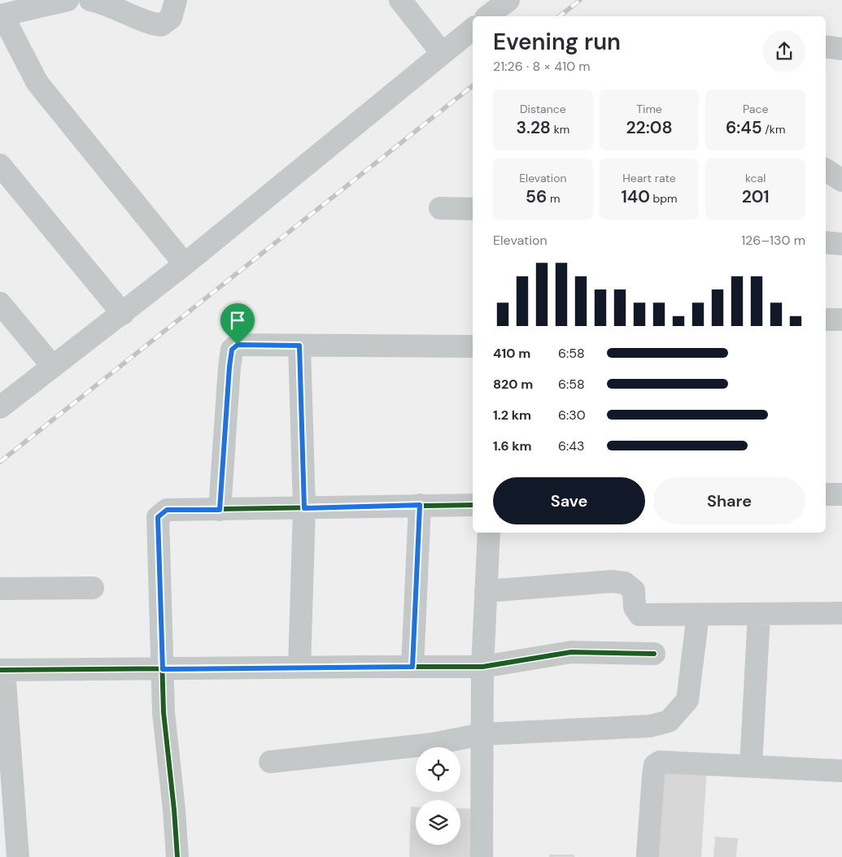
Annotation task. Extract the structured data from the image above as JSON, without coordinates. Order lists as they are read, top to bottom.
{
  "page": {
    "heading": ["Evening run", "21:26 · 8 × 410 m"],
    "stats": [
      ["Distance", "3.28 km"],
      ["Time", "22:08"],
      ["Pace", "6:45 /km"],
      ["Elevation", "56 m"],
      ["Heart rate", "140 bpm"],
      ["kcal", "201"]
    ],
    "chart": ["Elevation", "126–130 m"],
    "list": [
      {
        "name": "410 m",
        "note": "6:58"
      },
      {
        "name": "820 m",
        "note": "6:58"
      },
      {
        "name": "1.2 km",
        "note": "6:30"
      },
      {
        "name": "1.6 km",
        "note": "6:43"
      }
    ],
    "buttons": ["Save", "Share"]
  }
}
